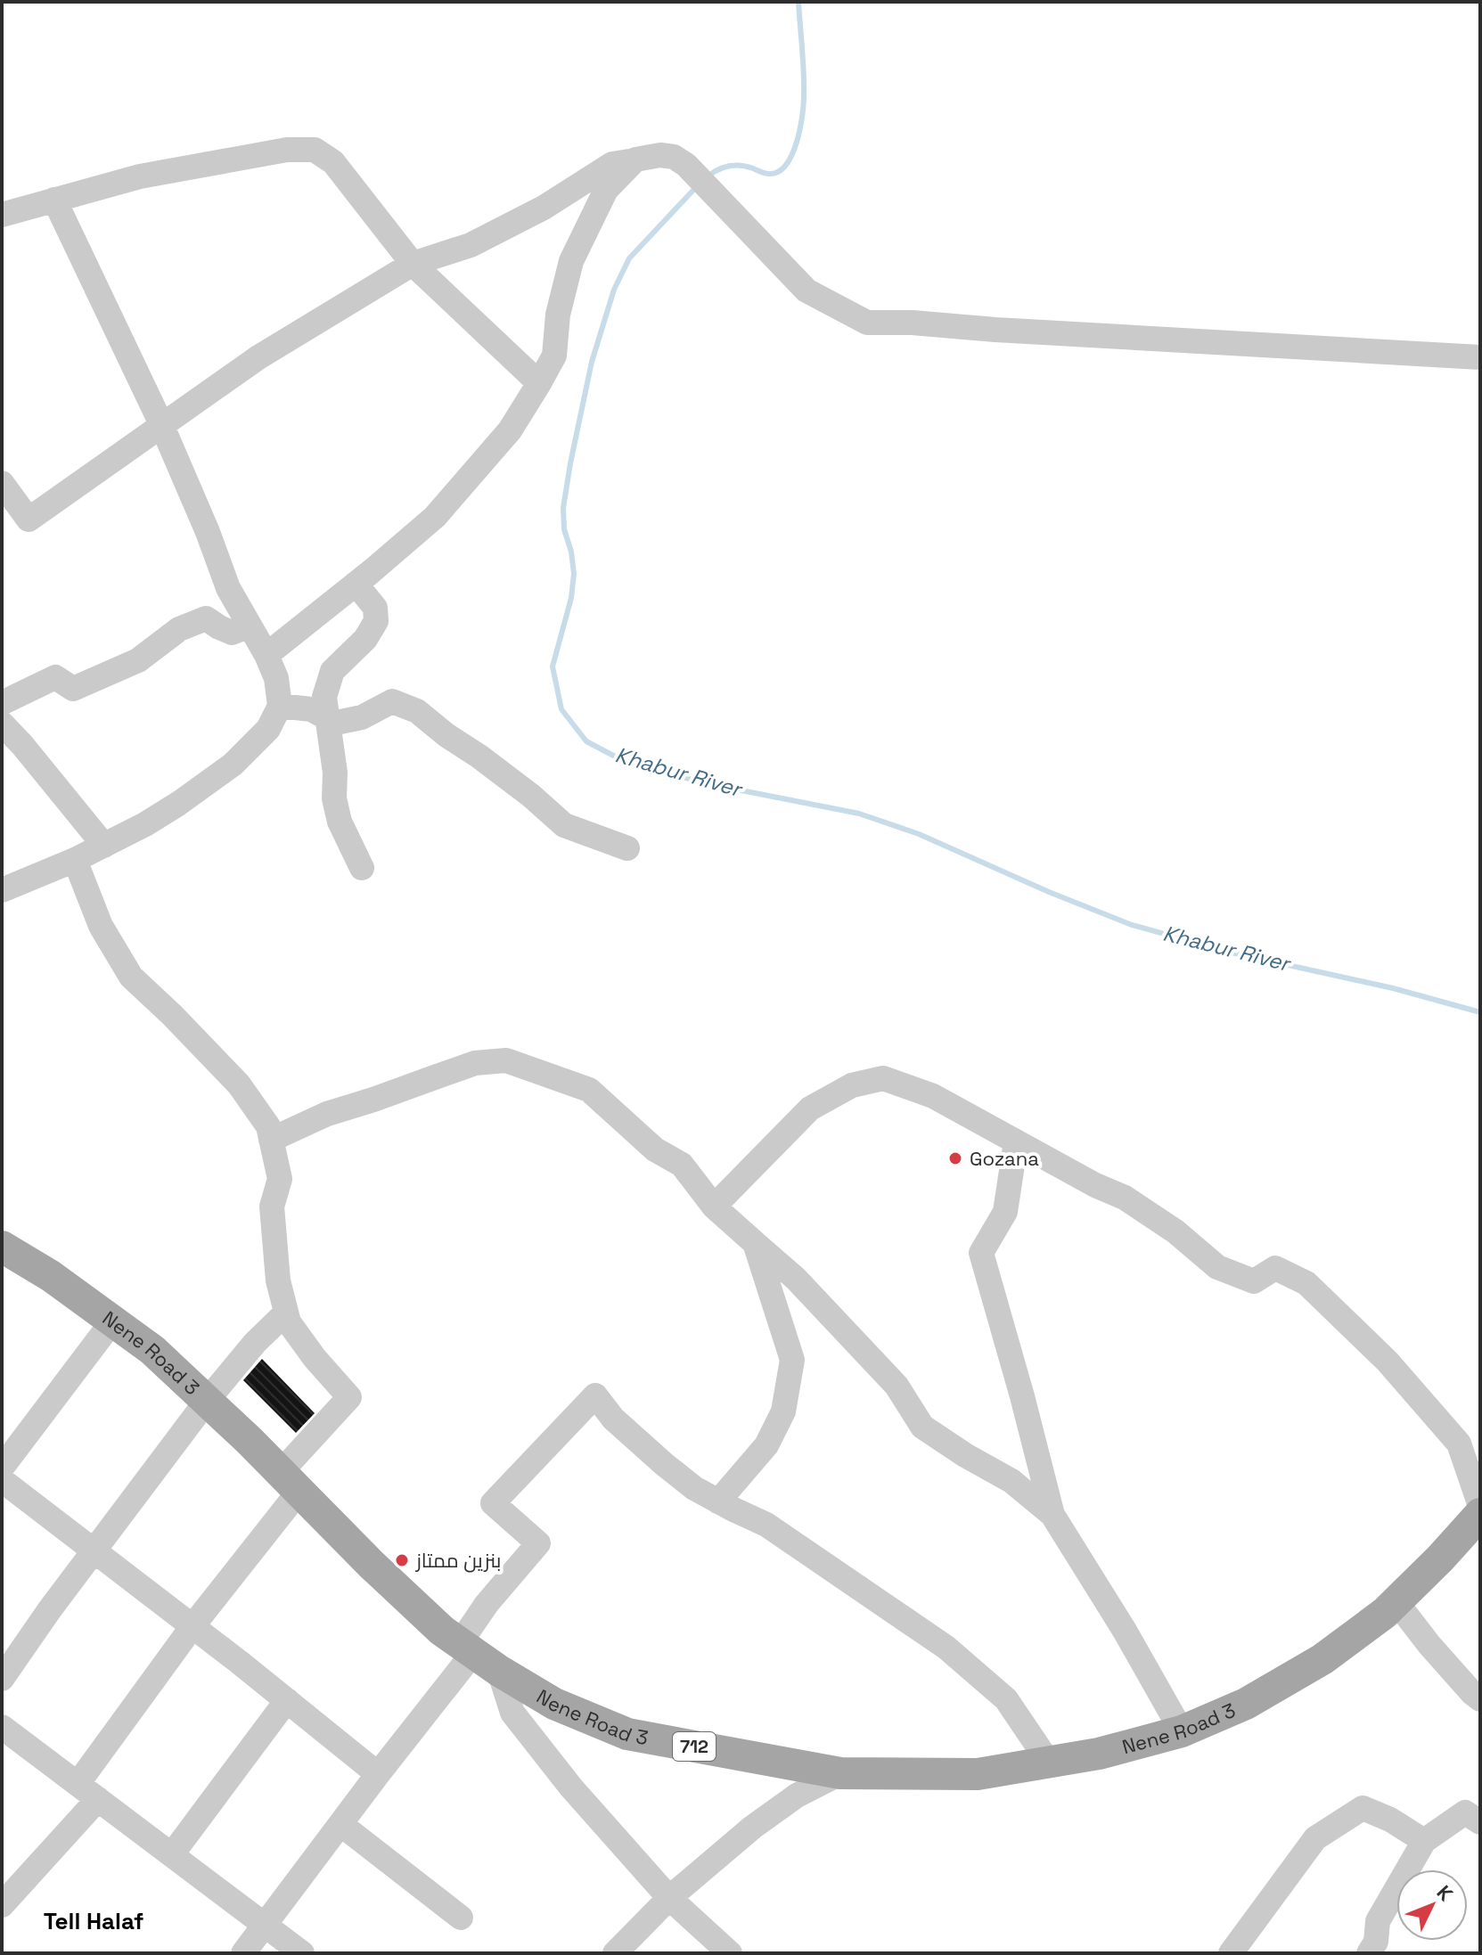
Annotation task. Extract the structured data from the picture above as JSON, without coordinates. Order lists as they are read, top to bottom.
{
  "streets": {
    "main road": ["Nene Road 3", "712"]
  },
  "districts": ["Tell Halaf"],
  "water": ["Khabur River"],
  "places": ["Gozana", "بنزين ممتاز"],
  "north": "top right"
}
